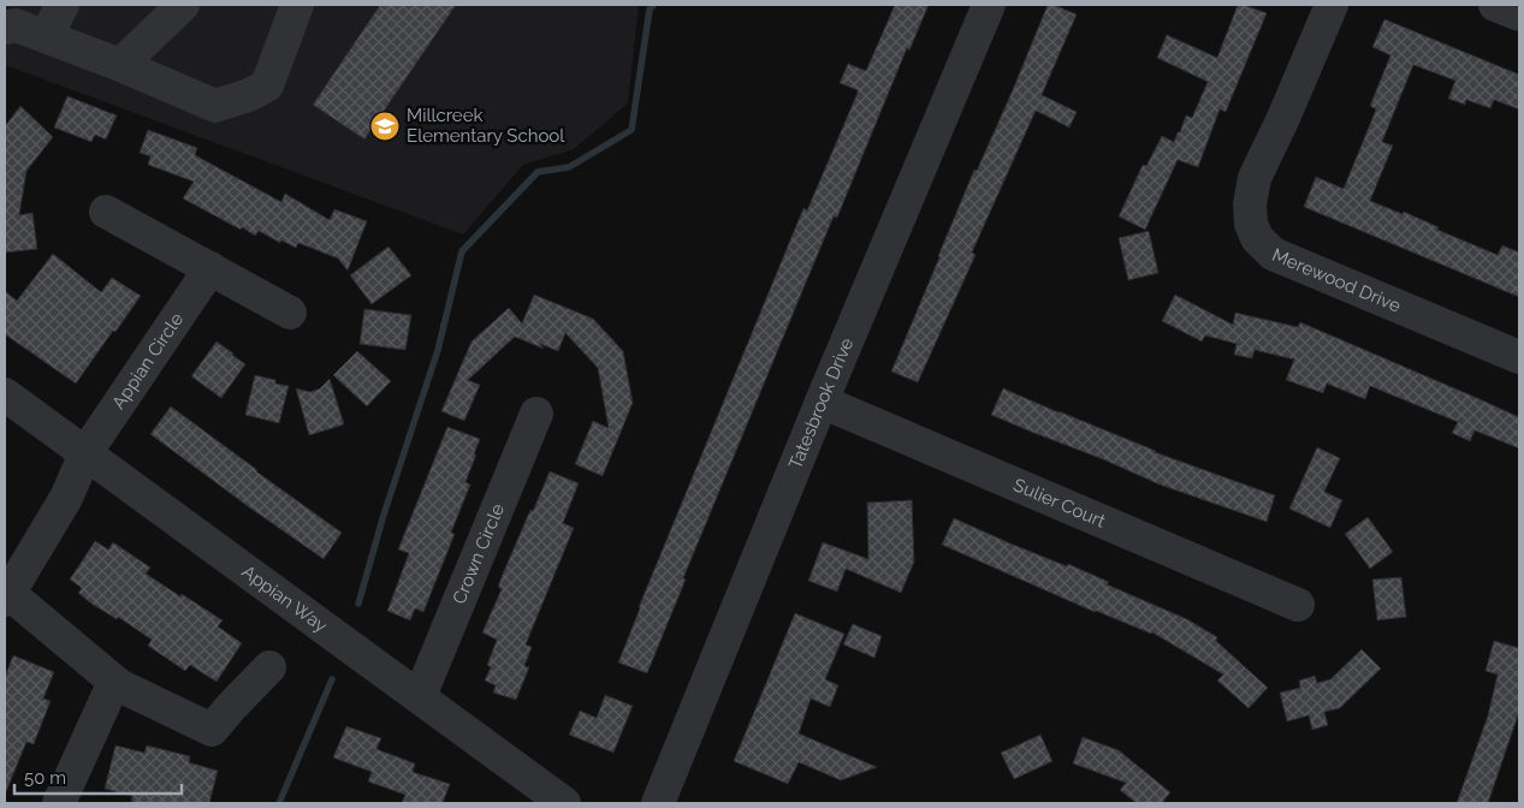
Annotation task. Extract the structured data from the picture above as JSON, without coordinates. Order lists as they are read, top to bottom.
{
  "streets": {
    "street": [
      "Merewood Drive",
      "Appian Circle",
      "Tatesbrook Drive",
      "Sulier Court",
      "Crown Circle",
      "Appian Way"
    ]
  },
  "crossings": [
    ["Appian Circle", "Appian Way"],
    ["Tatesbrook Drive", "Sulier Court"],
    ["Crown Circle", "Appian Way"]
  ],
  "places": {
    "school or university": ["Millcreek Elementary School"]
  },
  "scale_bar": "50 m"
}
